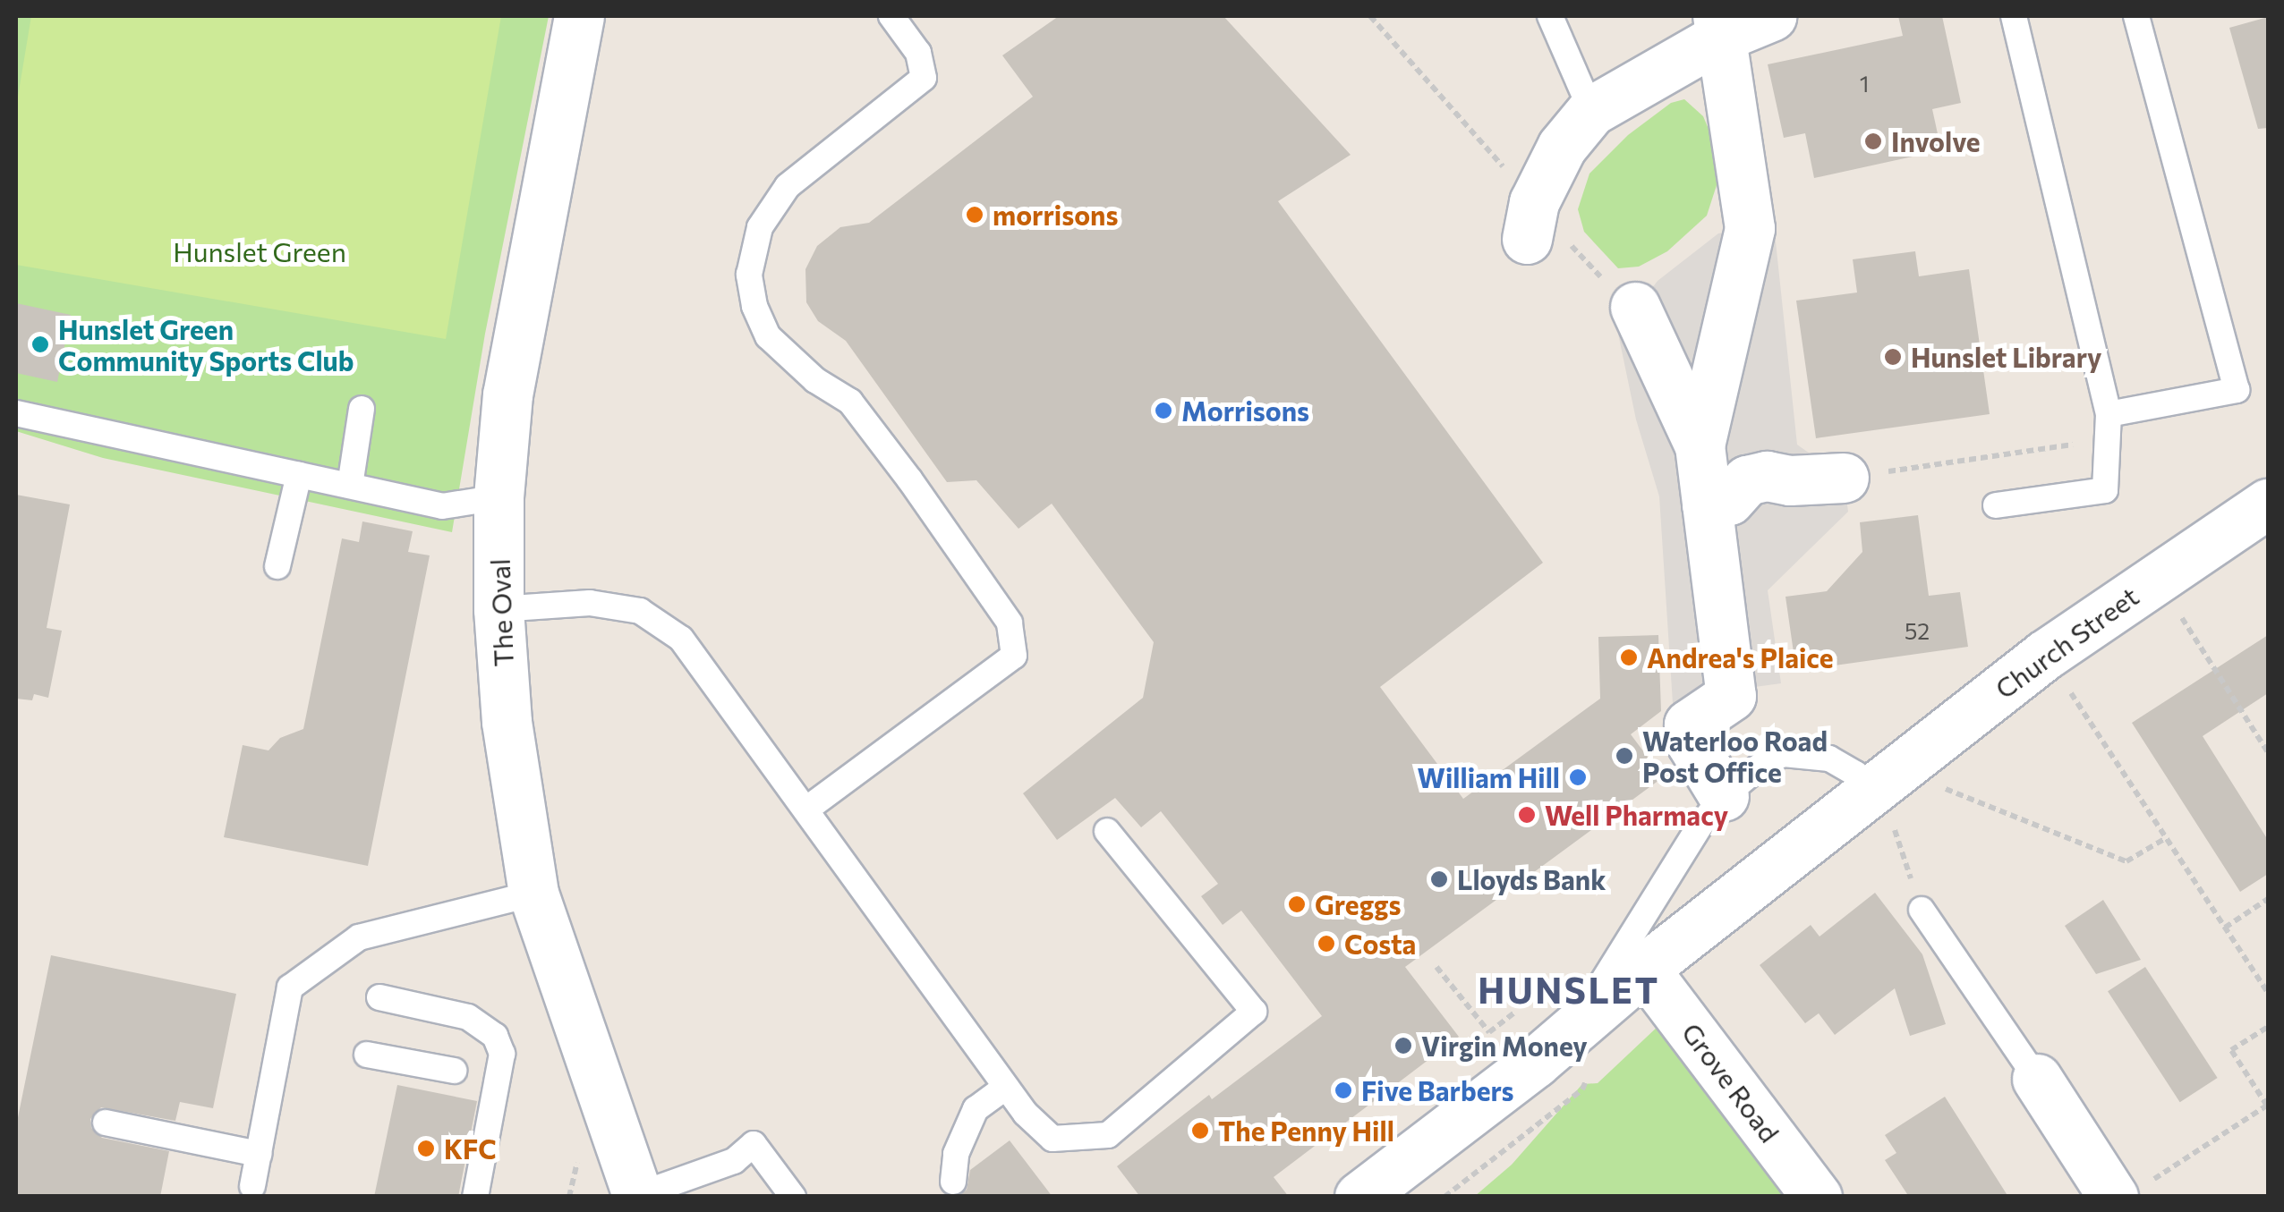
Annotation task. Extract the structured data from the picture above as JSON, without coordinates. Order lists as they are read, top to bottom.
{
  "streets": {
    "street": ["The Oval", "Church Street", "Grove Road"]
  },
  "crossings": [
    ["Church Street", "Grove Road"]
  ],
  "districts": ["HUNSLET"],
  "parks": ["Hunslet Green"],
  "places": [
    "Involve",
    "morrisons",
    "Hunslet Green Community Sports Club",
    "Hunslet Library",
    "Morrisons",
    "Andrea's Plaice",
    "Waterloo Road Post Office",
    "William Hill",
    "Well Pharmacy",
    "Lloyds Bank",
    "Greggs",
    "Costa",
    "Virgin Money",
    "Five Barbers",
    "The Penny Hill",
    "KFC"
  ],
  "house_numbers": ["1", "52"]
}
